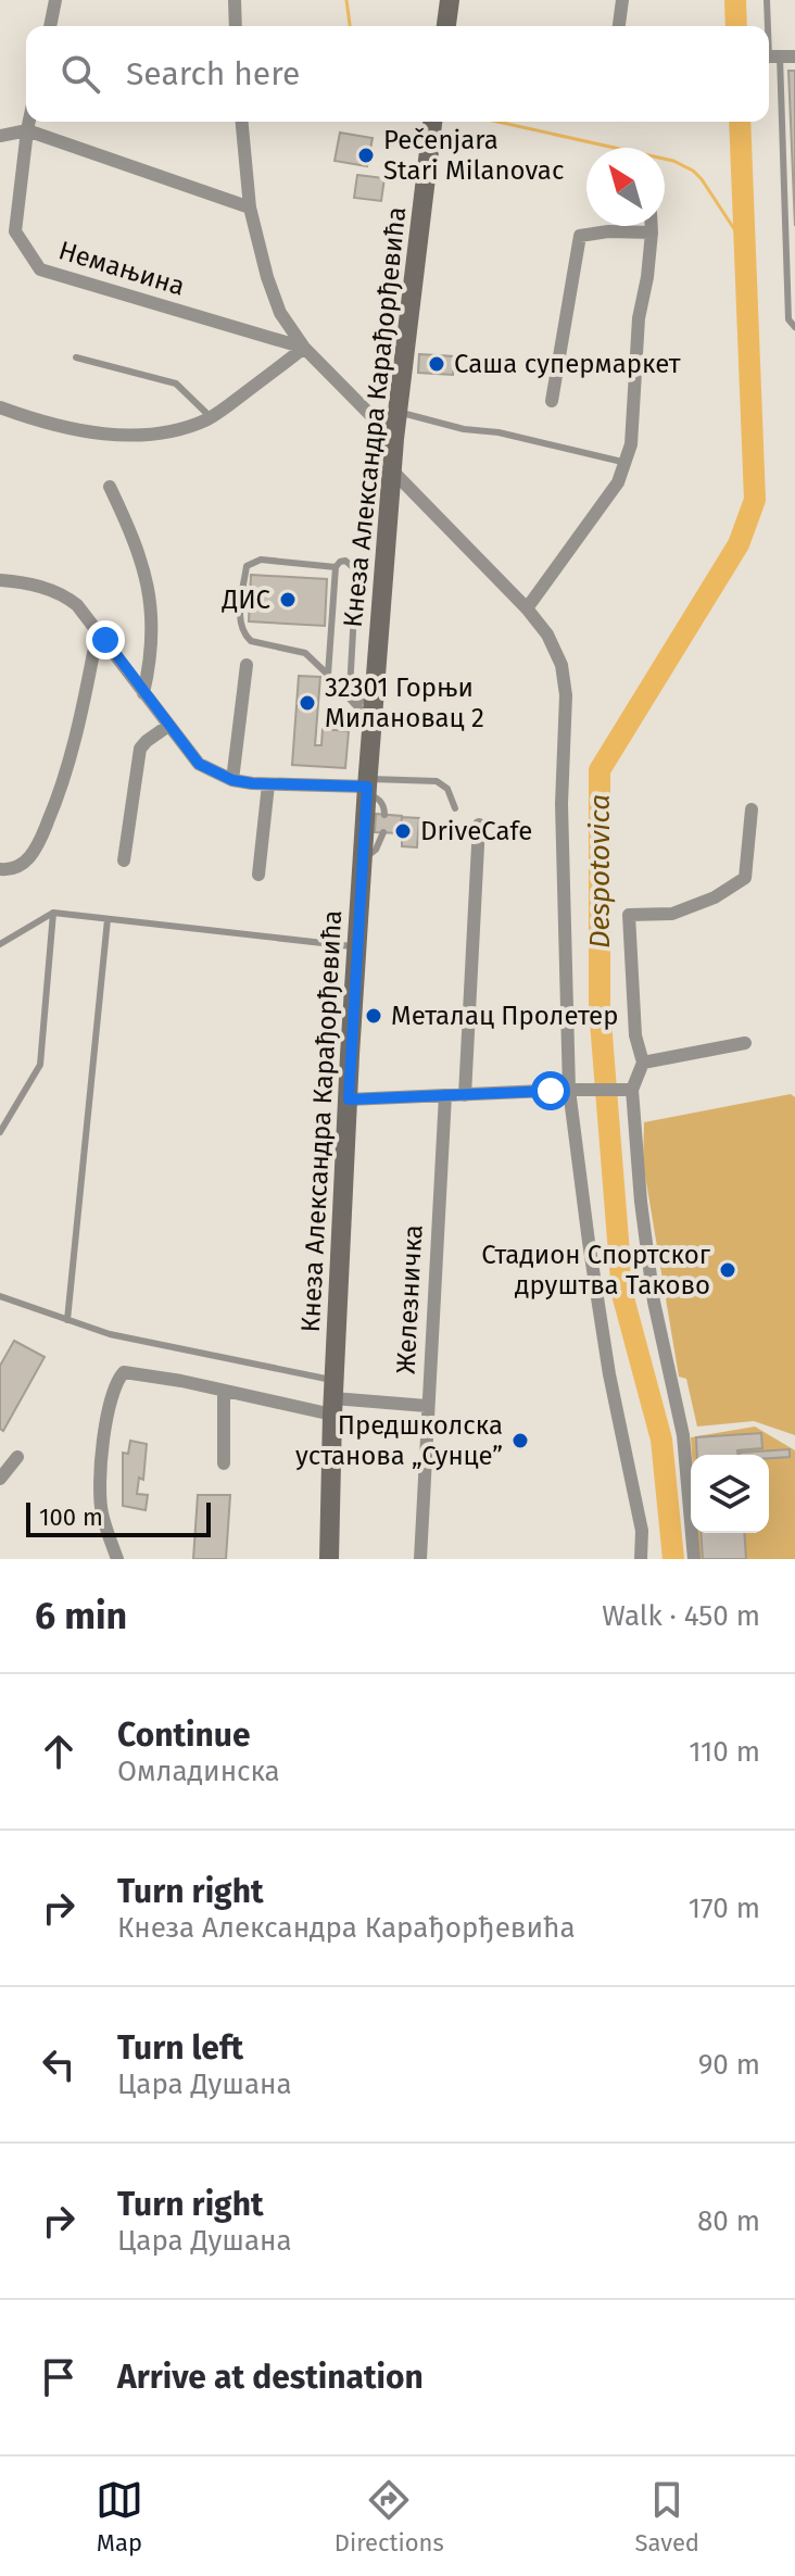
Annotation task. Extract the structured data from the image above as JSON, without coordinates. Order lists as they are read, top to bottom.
{
  "streets": {
    "street": ["Немањина", "Кнеза Александра Карађорђевића", "Железничка"]
  },
  "water": ["Despotovica"],
  "places": [
    "Pečenjara Stari Milanovac",
    "Саша супермаркет",
    "ДИС",
    "32301 Горњи Милановац 2",
    "DriveCafe",
    "Металац Пролетер",
    "Стадион Спортског друштва Таково",
    "Предшколска установа „Сунце”"
  ],
  "scale_bar": "100 m",
  "north": "top left",
  "page": {
    "search": "Search here",
    "scale": "100 m",
    "heading": ["6 min", "Walk · 450 m"],
    "list": [
      ["Continue", "Омладинска", "110 m"],
      ["Turn right", "Кнеза Александра Карађорђевића", "170 m"],
      ["Turn left", "Цара Душана", "90 m"],
      ["Turn right", "Цара Душана", "80 m"],
      "Arrive at destination"
    ],
    "nav": ["Map", "Directions", "Saved"]
  }
}
